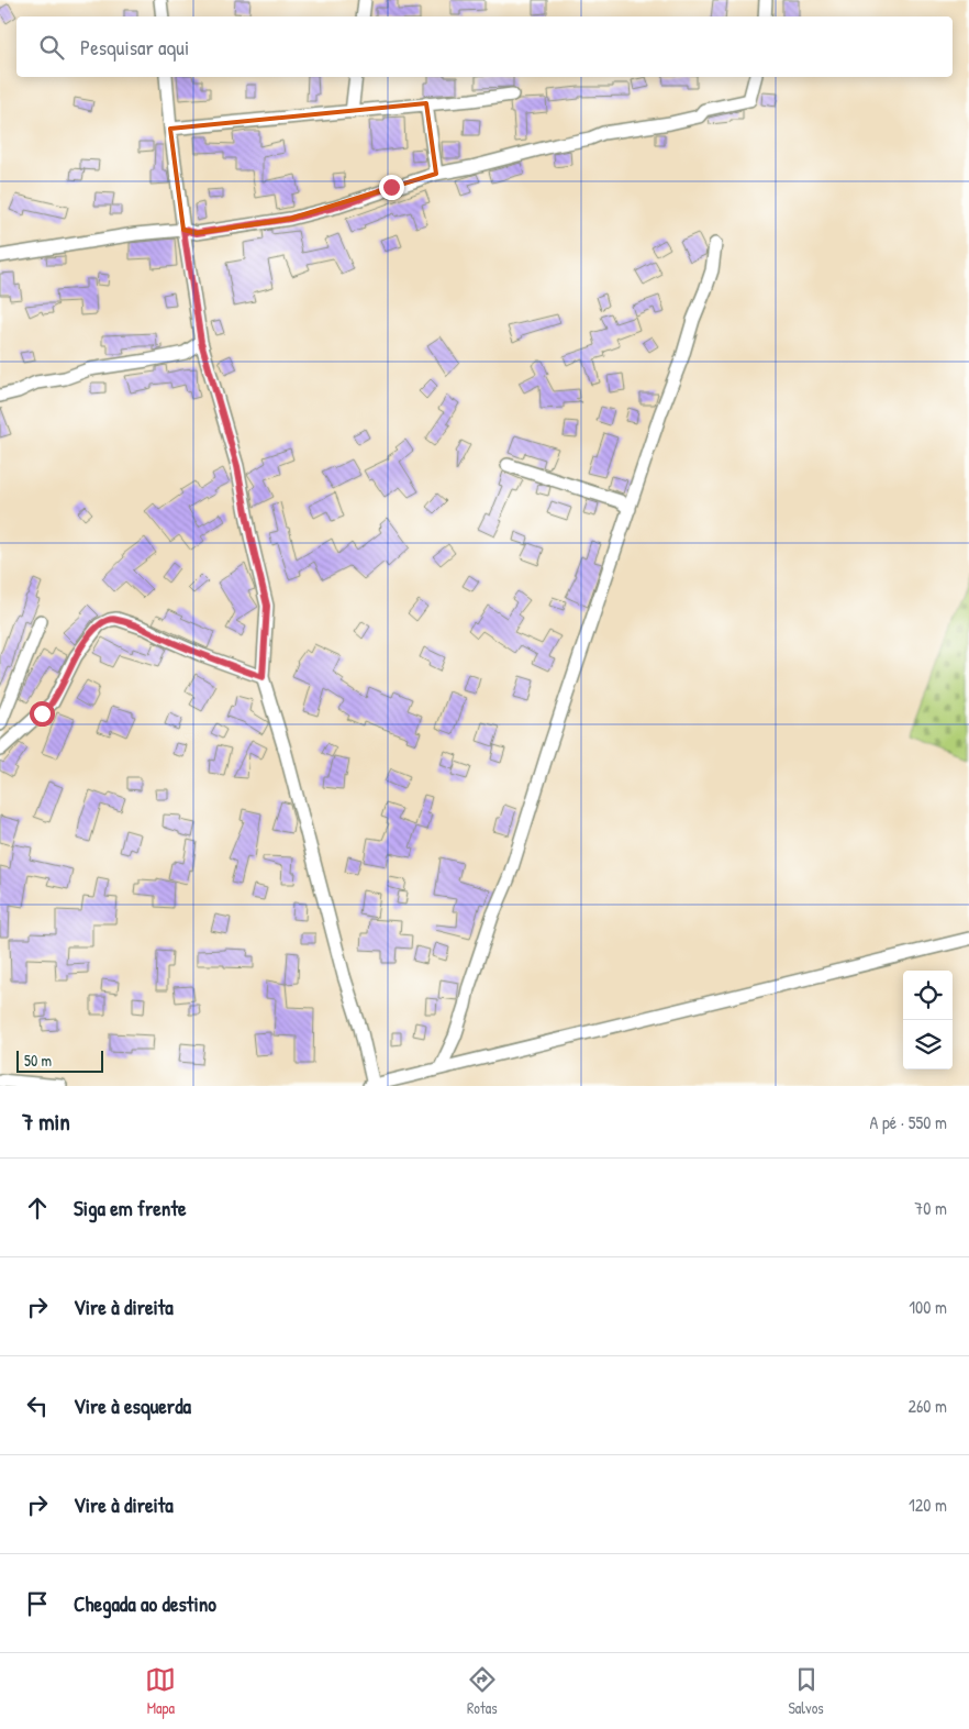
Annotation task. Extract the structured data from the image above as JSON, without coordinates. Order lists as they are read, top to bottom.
{
  "scale_bar": "50 m",
  "page": {
    "search": "Pesquisar aqui",
    "scale": "50 m",
    "heading": ["7 min", "A pé · 550 m"],
    "list": [
      ["Siga em frente", "70 m"],
      ["Vire à direita", "100 m"],
      ["Vire à esquerda", "260 m"],
      ["Vire à direita", "120 m"],
      "Chegada ao destino"
    ],
    "nav": ["Mapa", "Rotas", "Salvos"]
  }
}
